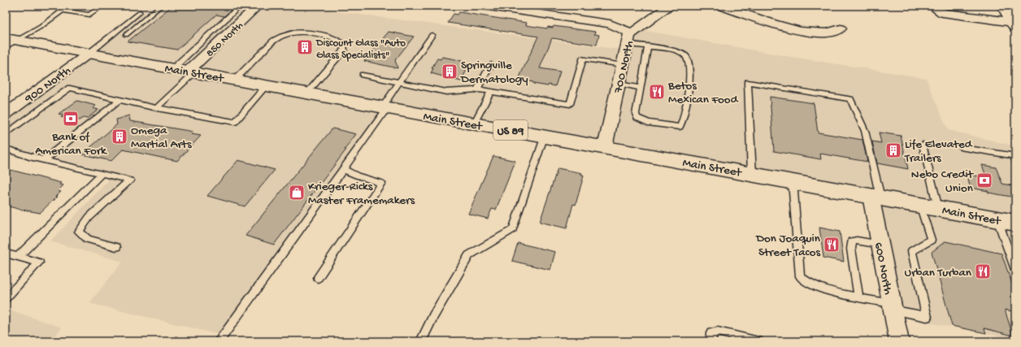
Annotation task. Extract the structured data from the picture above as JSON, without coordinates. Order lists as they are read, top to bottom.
{
  "streets": {
    "main road": ["Main Street", "US 89"],
    "street": [
      "850 North",
      "700 North",
      "900 North",
      "600 North"
    ]
  },
  "crossings": [
    ["850 North", "Main Street"],
    ["700 North", "Main Street"],
    ["Main Street", "900 North"],
    ["Main Street", "600 North"]
  ],
  "places": {
    "building": [
      "Discount Glass \"Auto Glass Specialists\"",
      "Springville Dermatology",
      "Omega Martial Arts",
      "Life Elevated Trailers"
    ],
    "restaurant": ["Betos Mexican Food", "Don Joaquin Street Tacos", "Urban Turban"],
    "bank": ["Bank of American Fork", "Nebo Credit Union"],
    "shop": ["Krieger-Ricks Master Framemakers"]
  }
}
